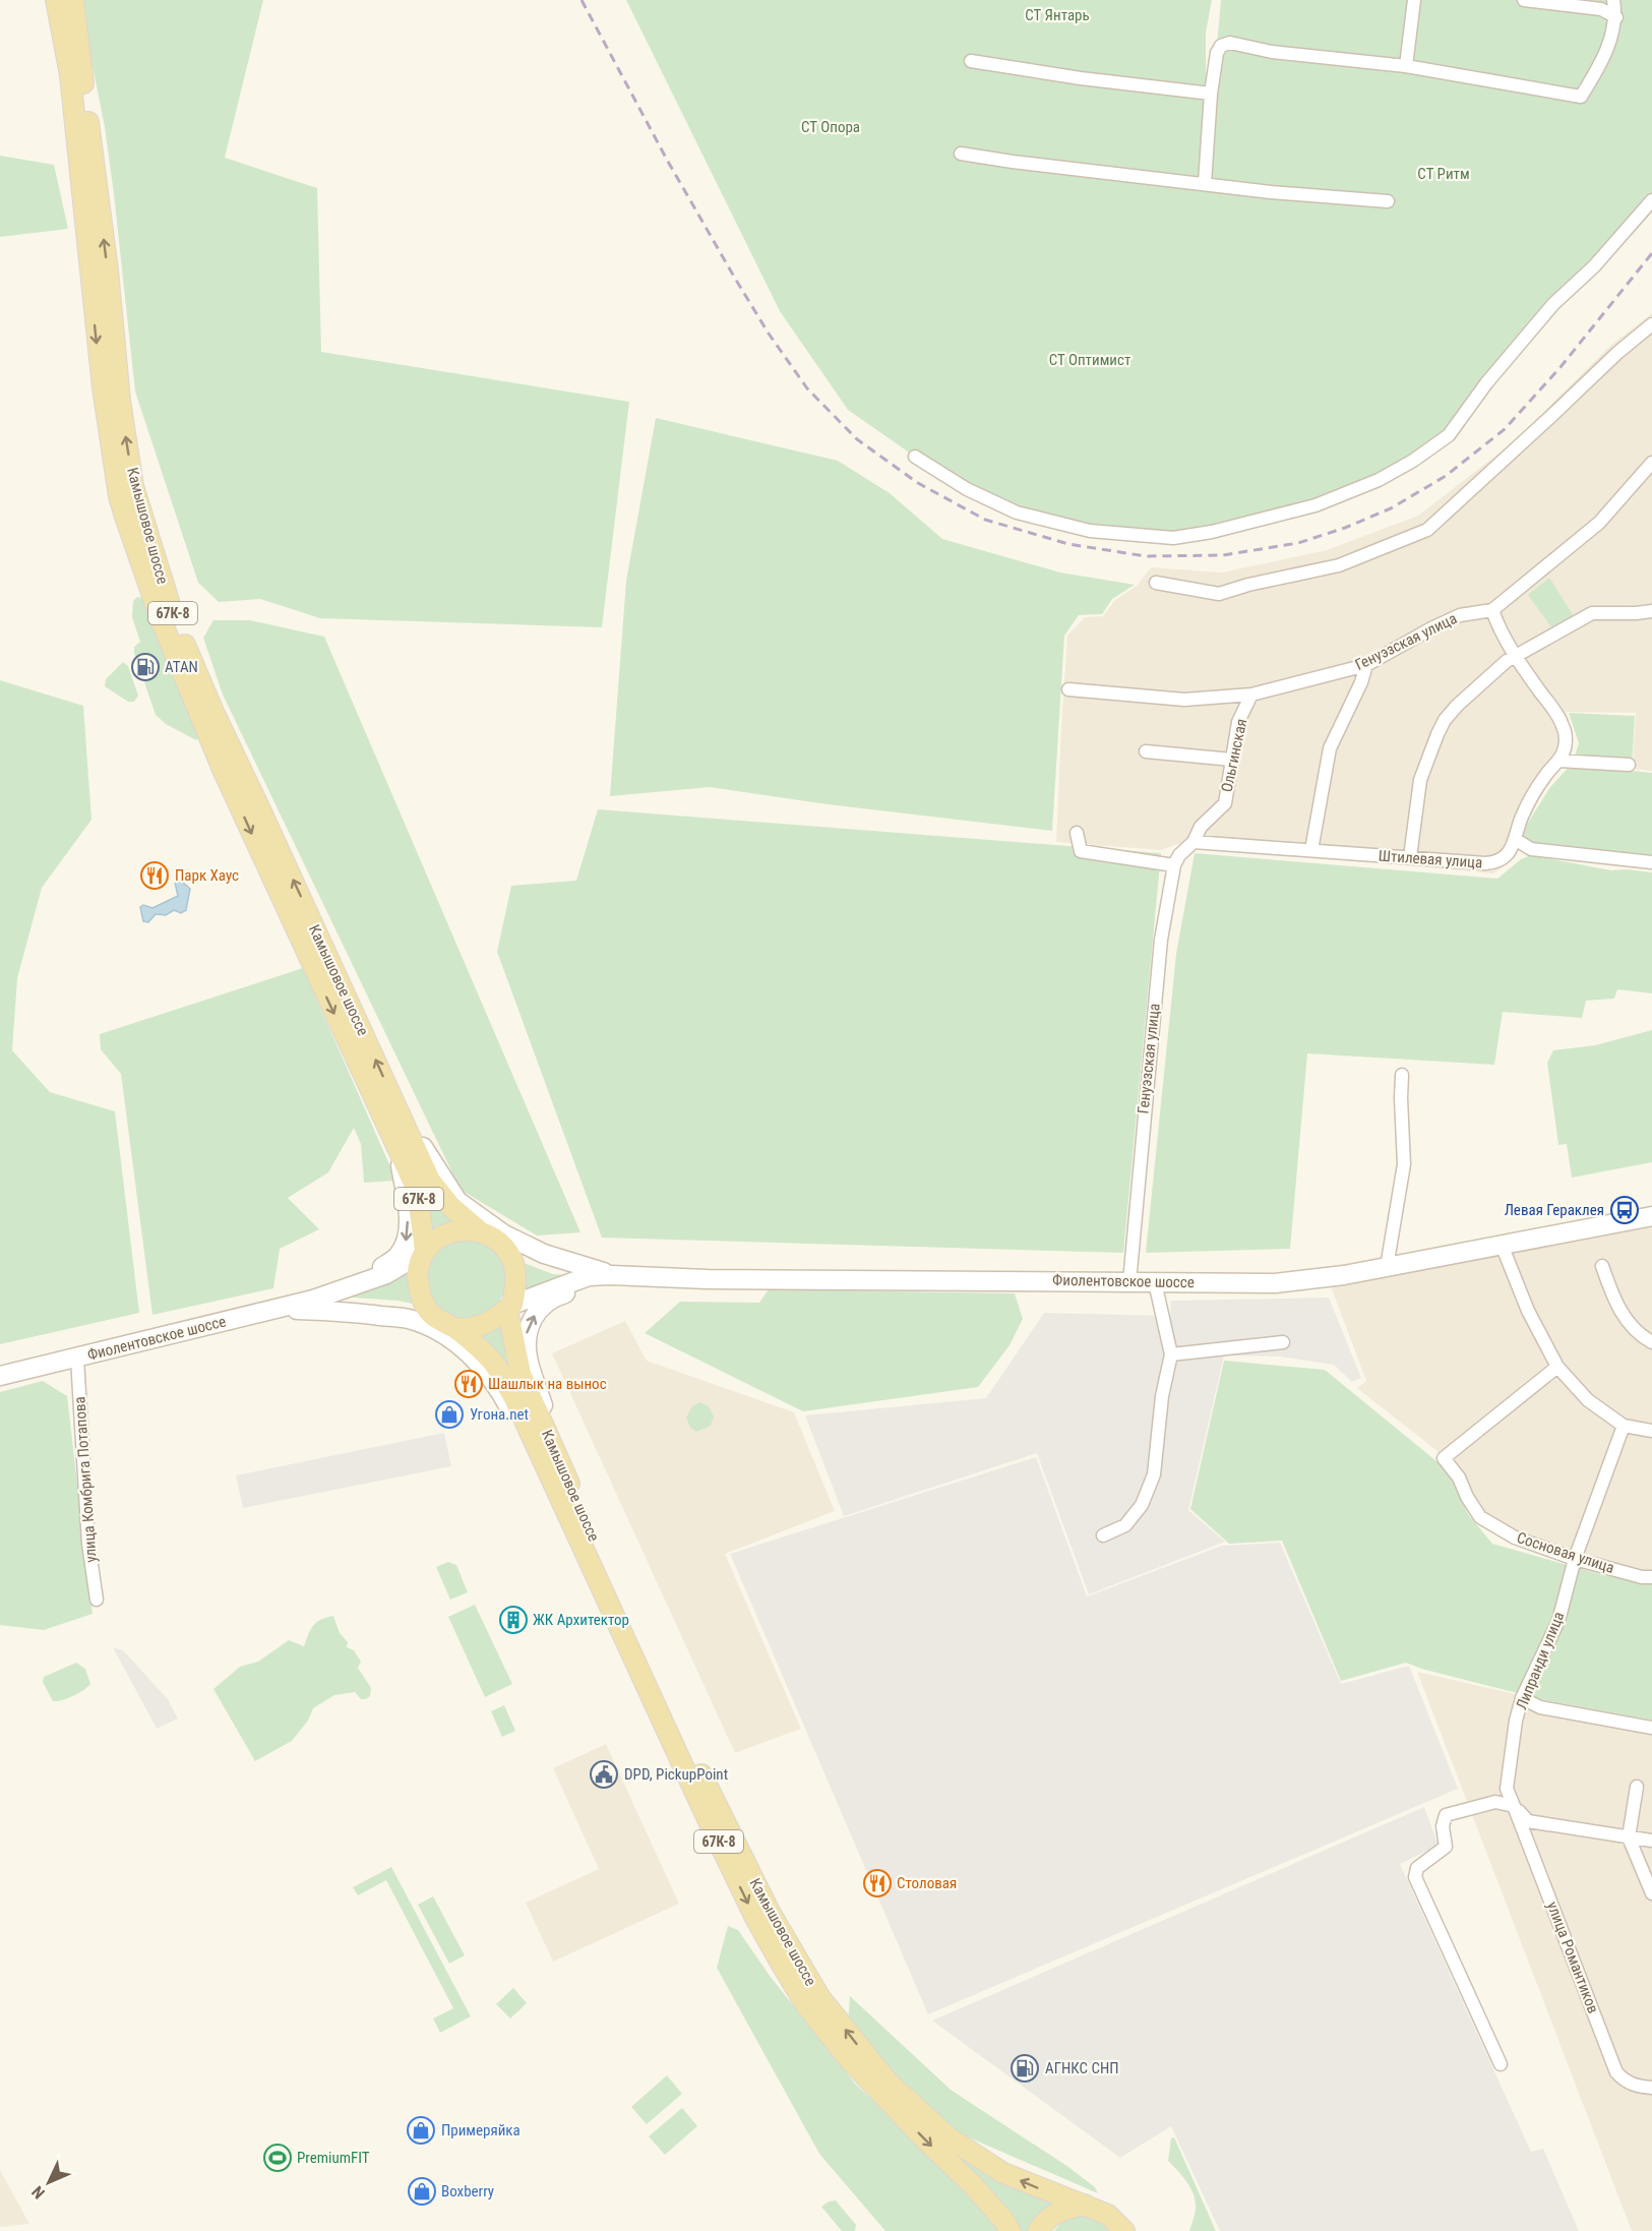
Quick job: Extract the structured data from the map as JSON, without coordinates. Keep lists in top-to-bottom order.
{
  "streets": {
    "main road": ["Камышовое шоссе", "67К-8", "Фиолентовское шоссе"],
    "street": [
      "Генуэзская улица",
      "Ольгинская",
      "Штилевая улица",
      "улица Комбрига Потапова",
      "Сосновая улица",
      "Липранди улица",
      "улица Романтиков"
    ]
  },
  "crossings": [
    ["Камышовое шоссе", "67К-8"],
    ["Камышовое шоссе", "Фиолентовское шоссе"],
    ["67К-8", "Фиолентовское шоссе"],
    ["Генуэзская улица", "Ольгинская"],
    ["Генуэзская улица", "Фиолентовское шоссе"],
    ["Ольгинская", "Штилевая улица"],
    ["Фиолентовское шоссе", "улица Комбрига Потапова"],
    ["Сосновая улица", "Липранди улица"],
    ["Липранди улица", "улица Романтиков"]
  ],
  "parks": [
    "СТ Янтарь",
    "СТ Опора",
    "СТ Ритм",
    "СТ Оптимист"
  ],
  "places": {
    "fuel station": ["ATAN", "АГНКС СНП"],
    "restaurant": ["Парк Хаус", "Шашлык на вынос", "Столовая"],
    "bus stop": ["Левая Гераклея"],
    "shop": ["Угона.net", "Примеряйка", "Boxberry"],
    "building": ["ЖК Архитектор"],
    "public building": ["DPD, PickupPoint"],
    "sports": ["PremiumFIT"]
  },
  "north": "bottom left"
}
